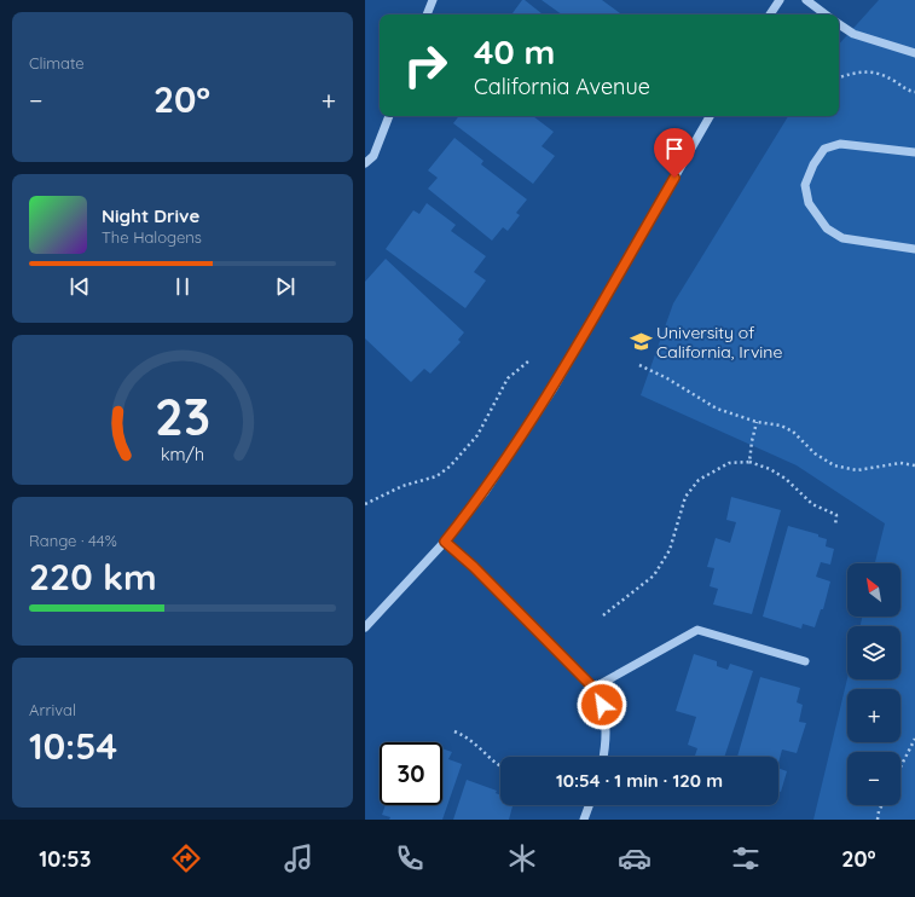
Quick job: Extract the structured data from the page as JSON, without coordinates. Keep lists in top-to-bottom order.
{
  "places": {
    "school or university": ["University of California, Irvine"]
  },
  "north": "top left",
  "page": {
    "tile": [
      "Climate",
      ["Range · 44%", "220 km"],
      ["Arrival", "10:54"]
    ],
    "turn": ["40 m", "California Avenue"],
    "heat": ["−", "20°", "+"],
    "song": ["Night Drive", "The Halogens"],
    "map_buttons": ["+", "−"],
    "limit": "30",
    "trip": "10:54 · 1 min · 120 m",
    "tabs": ["10:53", "20°"],
    "gauge": ["23", "km/h"]
  }
}
